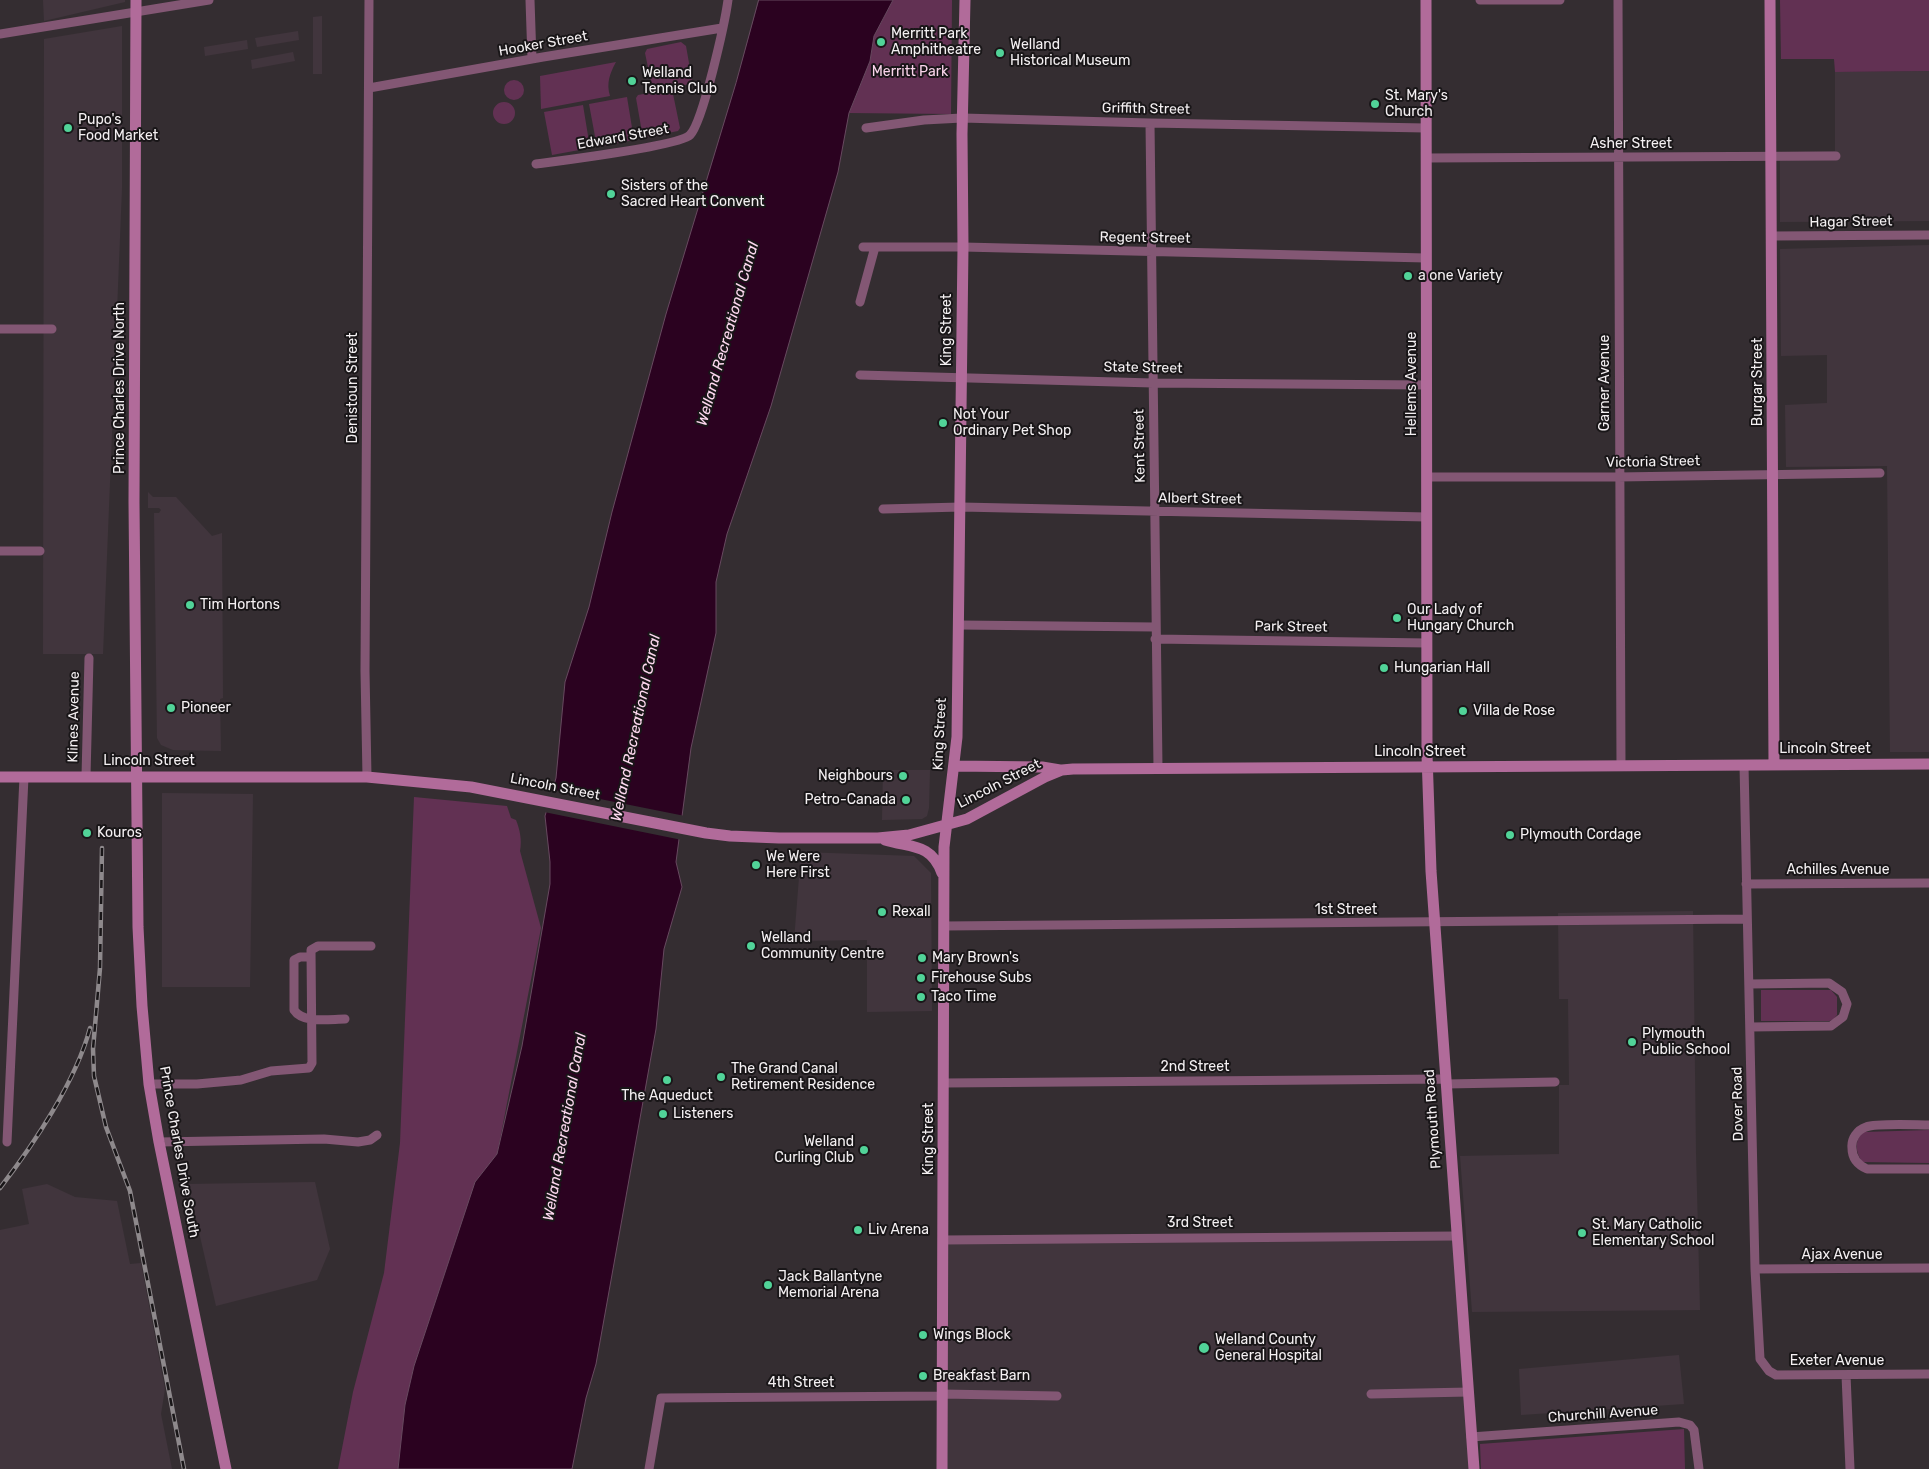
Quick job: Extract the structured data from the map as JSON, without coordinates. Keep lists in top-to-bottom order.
{
  "streets": {
    "main road": [
      "King Street",
      "Burgar Street",
      "Hellems Avenue",
      "Prince Charles Drive North",
      "Lincoln Street",
      "Plymouth Road",
      "Prince Charles Drive South"
    ],
    "street": [
      "Hooker Street",
      "Griffith Street",
      "Edward Street",
      "Asher Street",
      "Hagar Street",
      "Regent Street",
      "State Street",
      "Garner Avenue",
      "Denistoun Street",
      "Kent Street",
      "Victoria Street",
      "Albert Street",
      "Park Street",
      "Klines Avenue",
      "Achilles Avenue",
      "1st Street",
      "2nd Street",
      "Dover Road",
      "3rd Street",
      "Ajax Avenue",
      "Exeter Avenue",
      "4th Street",
      "Churchill Avenue"
    ]
  },
  "crossings": [
    ["Hooker Street", "Edward Street"],
    ["Hooker Street", "Denistoun Street"],
    ["Griffith Street", "King Street"],
    ["Griffith Street", "Hellems Avenue"],
    ["Griffith Street", "Kent Street"],
    ["Asher Street", "Burgar Street"],
    ["Asher Street", "Garner Avenue"],
    ["Asher Street", "Hellems Avenue"],
    ["Hagar Street", "Burgar Street"],
    ["Regent Street", "King Street"],
    ["Regent Street", "Hellems Avenue"],
    ["Regent Street", "Kent Street"],
    ["King Street", "State Street"],
    ["King Street", "Albert Street"],
    ["King Street", "Lincoln Street"],
    ["King Street", "1st Street"],
    ["King Street", "2nd Street"],
    ["King Street", "3rd Street"],
    ["King Street", "4th Street"],
    ["State Street", "Hellems Avenue"],
    ["State Street", "Kent Street"],
    ["Burgar Street", "Victoria Street"],
    ["Burgar Street", "Lincoln Street"],
    ["Garner Avenue", "Victoria Street"],
    ["Garner Avenue", "Lincoln Street"],
    ["Hellems Avenue", "Victoria Street"],
    ["Hellems Avenue", "Albert Street"],
    ["Hellems Avenue", "Park Street"],
    ["Hellems Avenue", "Lincoln Street"],
    ["Hellems Avenue", "Plymouth Road"],
    ["Prince Charles Drive North", "Lincoln Street"],
    ["Prince Charles Drive North", "Prince Charles Drive South"],
    ["Denistoun Street", "Lincoln Street"],
    ["Kent Street", "Albert Street"],
    ["Kent Street", "Park Street"],
    ["Kent Street", "Lincoln Street"],
    ["Klines Avenue", "Lincoln Street"],
    ["Lincoln Street", "Dover Road"],
    ["Lincoln Street", "Plymouth Road"],
    ["Lincoln Street", "Prince Charles Drive South"],
    ["Achilles Avenue", "Dover Road"],
    ["1st Street", "Dover Road"],
    ["1st Street", "Plymouth Road"],
    ["2nd Street", "Plymouth Road"],
    ["Dover Road", "Ajax Avenue"],
    ["Dover Road", "Exeter Avenue"],
    ["Plymouth Road", "3rd Street"],
    ["Plymouth Road", "Churchill Avenue"]
  ],
  "water": ["Welland Recreational Canal"],
  "parks": ["Merritt Park"],
  "places": [
    "Merritt Park Amphitheatre",
    "Welland Historical Museum",
    "Welland Tennis Club",
    "St. Mary's Church",
    "Pupo's Food Market",
    "Sisters of the Sacred Heart Convent",
    "a one Variety",
    "Not Your Ordinary Pet Shop",
    "Tim Hortons",
    "Our Lady of Hungary Church",
    "Hungarian Hall",
    "Pioneer",
    "Villa de Rose",
    "Neighbours",
    "Petro-Canada",
    "Kouros",
    "Plymouth Cordage",
    "We Were Here First",
    "Rexall",
    "Welland Community Centre",
    "Mary Brown's",
    "Firehouse Subs",
    "Taco Time",
    "Plymouth Public School",
    "The Grand Canal Retirement Residence",
    "The Aqueduct",
    "Listeners",
    "Welland Curling Club",
    "Liv Arena",
    "St. Mary Catholic Elementary School",
    "Jack Ballantyne Memorial Arena",
    "Wings Block",
    "Welland County General Hospital",
    "Breakfast Barn"
  ]
}
